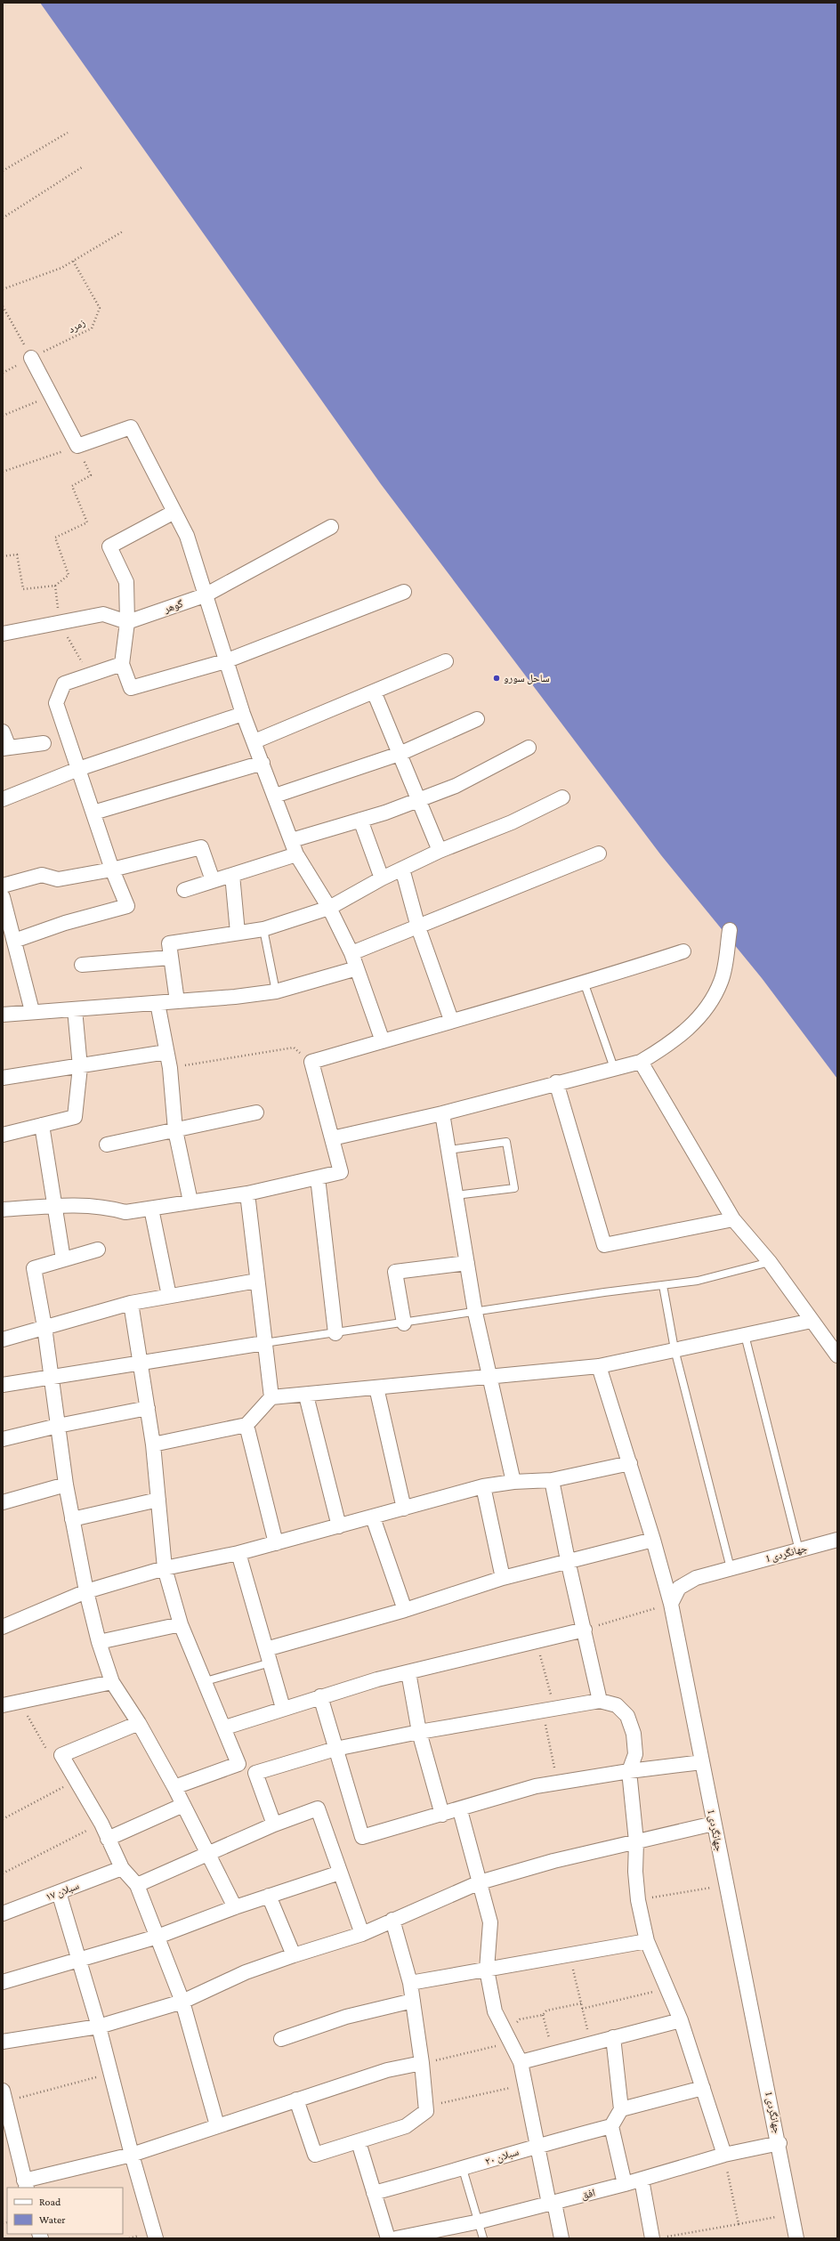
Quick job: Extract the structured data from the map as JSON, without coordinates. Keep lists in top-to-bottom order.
{
  "streets": {
    "street": [
      "گوهر",
      "جهانگردی 1",
      "سبلان ۱۷",
      "سبلان ۲۰",
      "افق"
    ],
    "path": ["زمرد"]
  },
  "crossings": [
    ["جهانگردی 1", "افق"]
  ],
  "places": ["ساحل سورو"],
  "legend": ["Road", "Water"]
}
